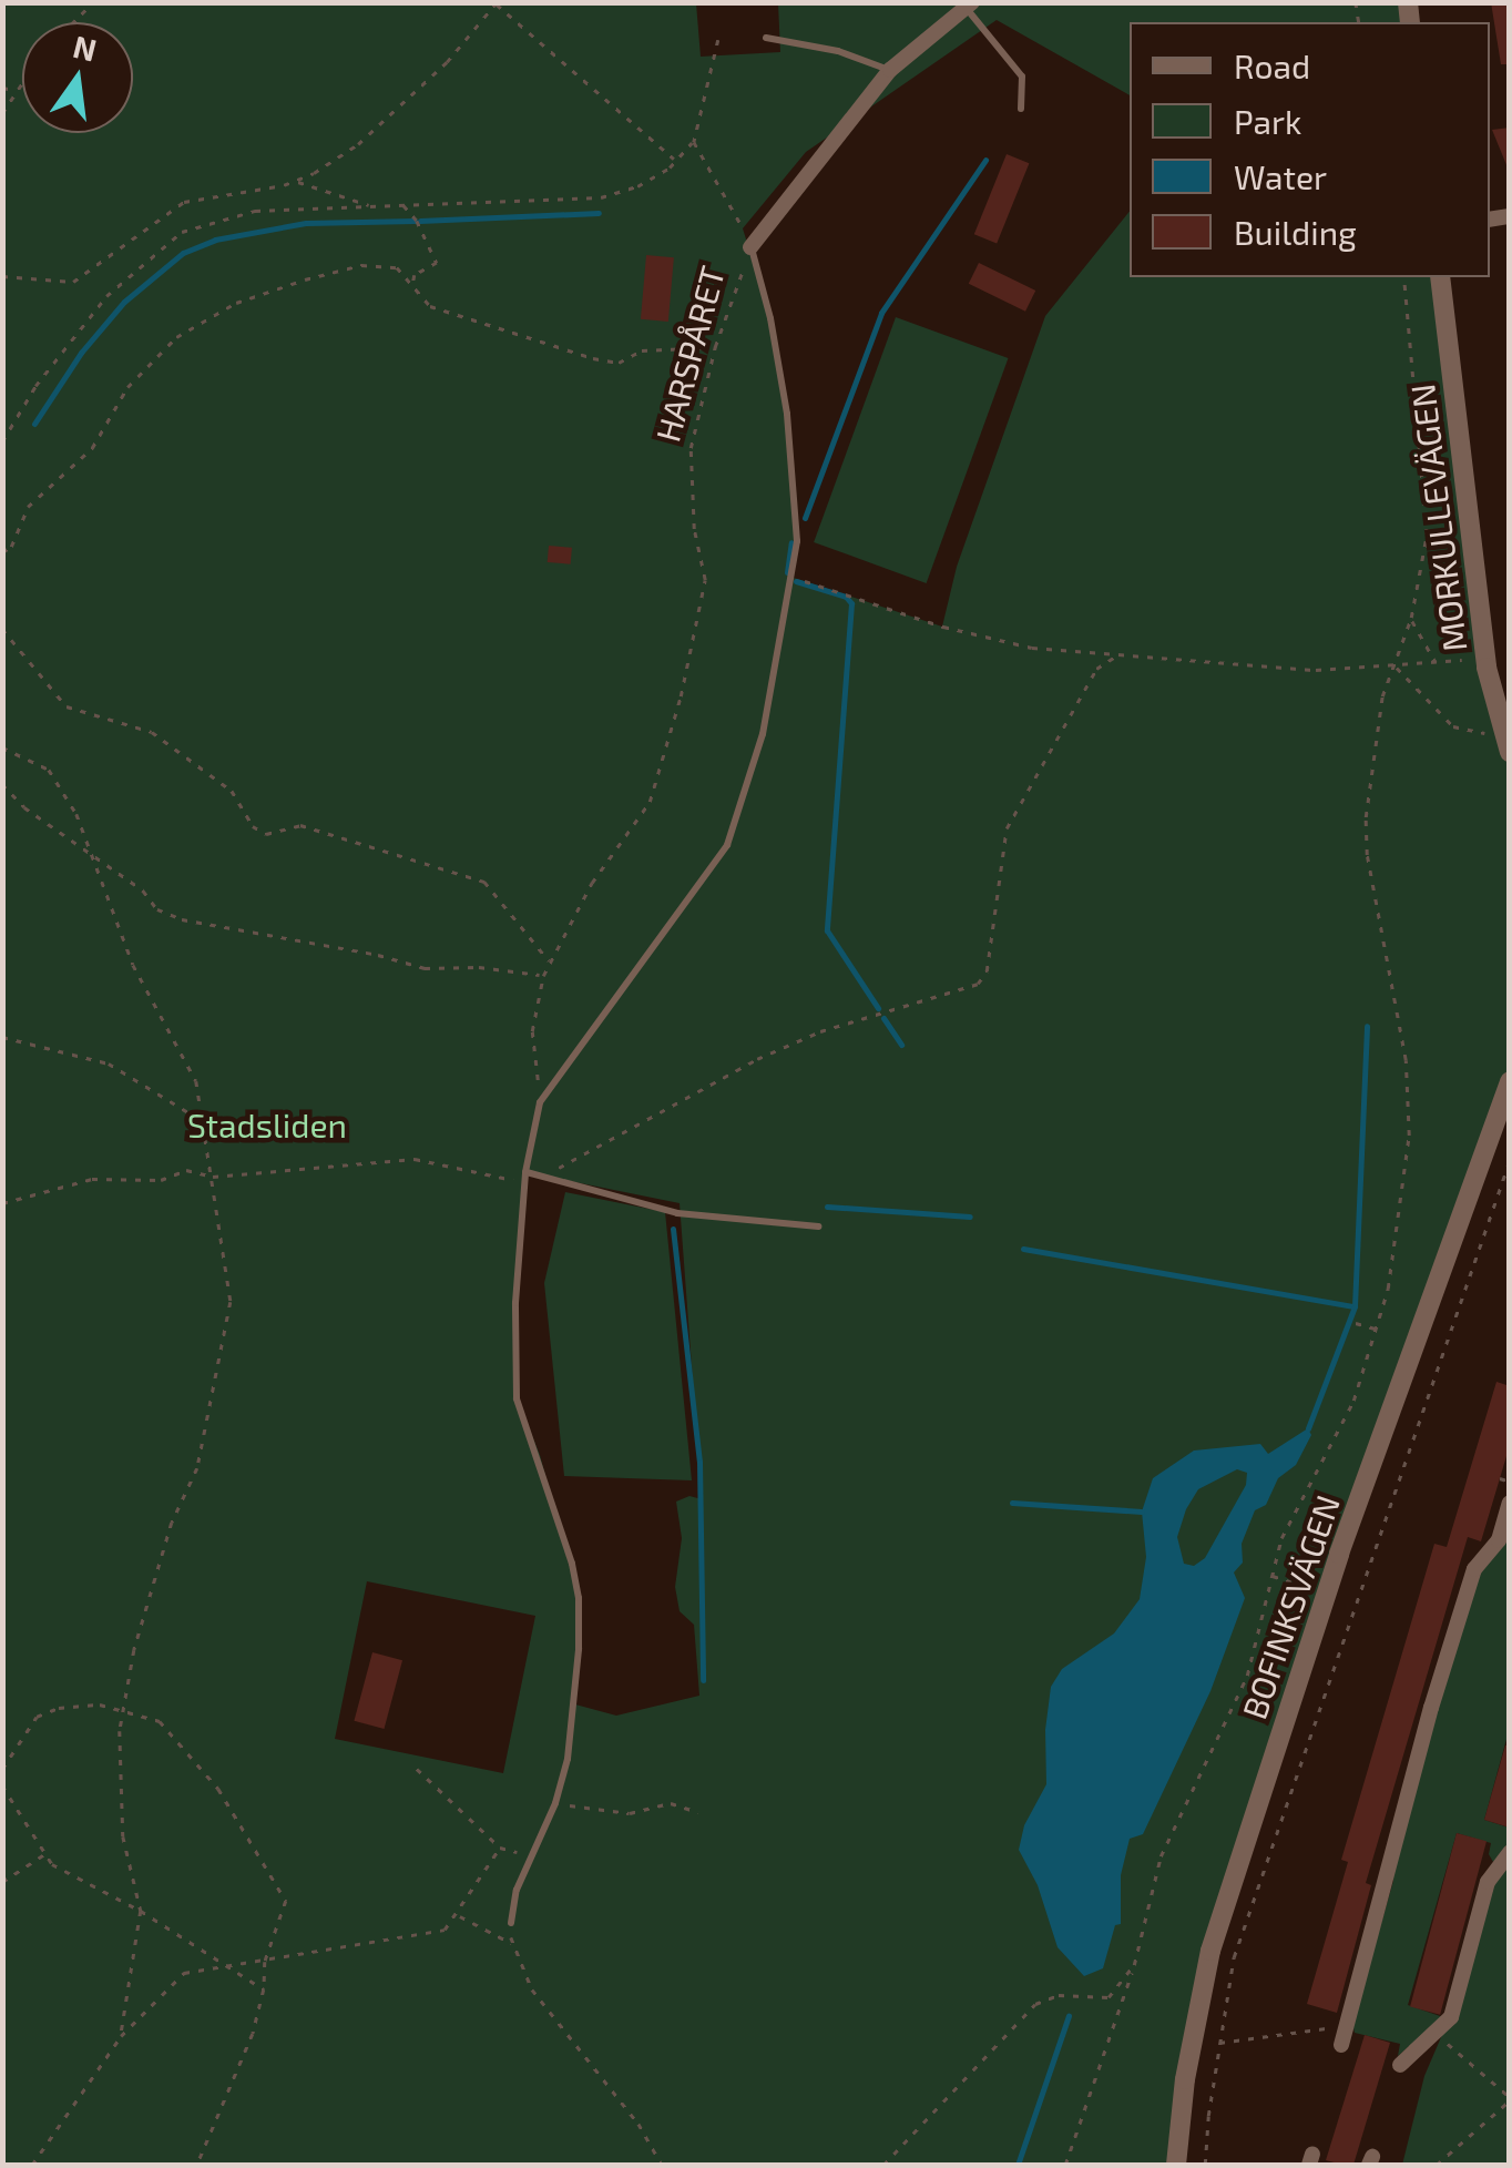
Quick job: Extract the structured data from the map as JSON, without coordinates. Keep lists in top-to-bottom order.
{
  "streets": {
    "street": ["HARSPÅRET", "MORKULLEVÄGEN", "BOFINKSVÄGEN"]
  },
  "parks": ["Stadsliden"],
  "legend": [
    "Road",
    "Park",
    "Water",
    "Building"
  ],
  "north": "top"
}
